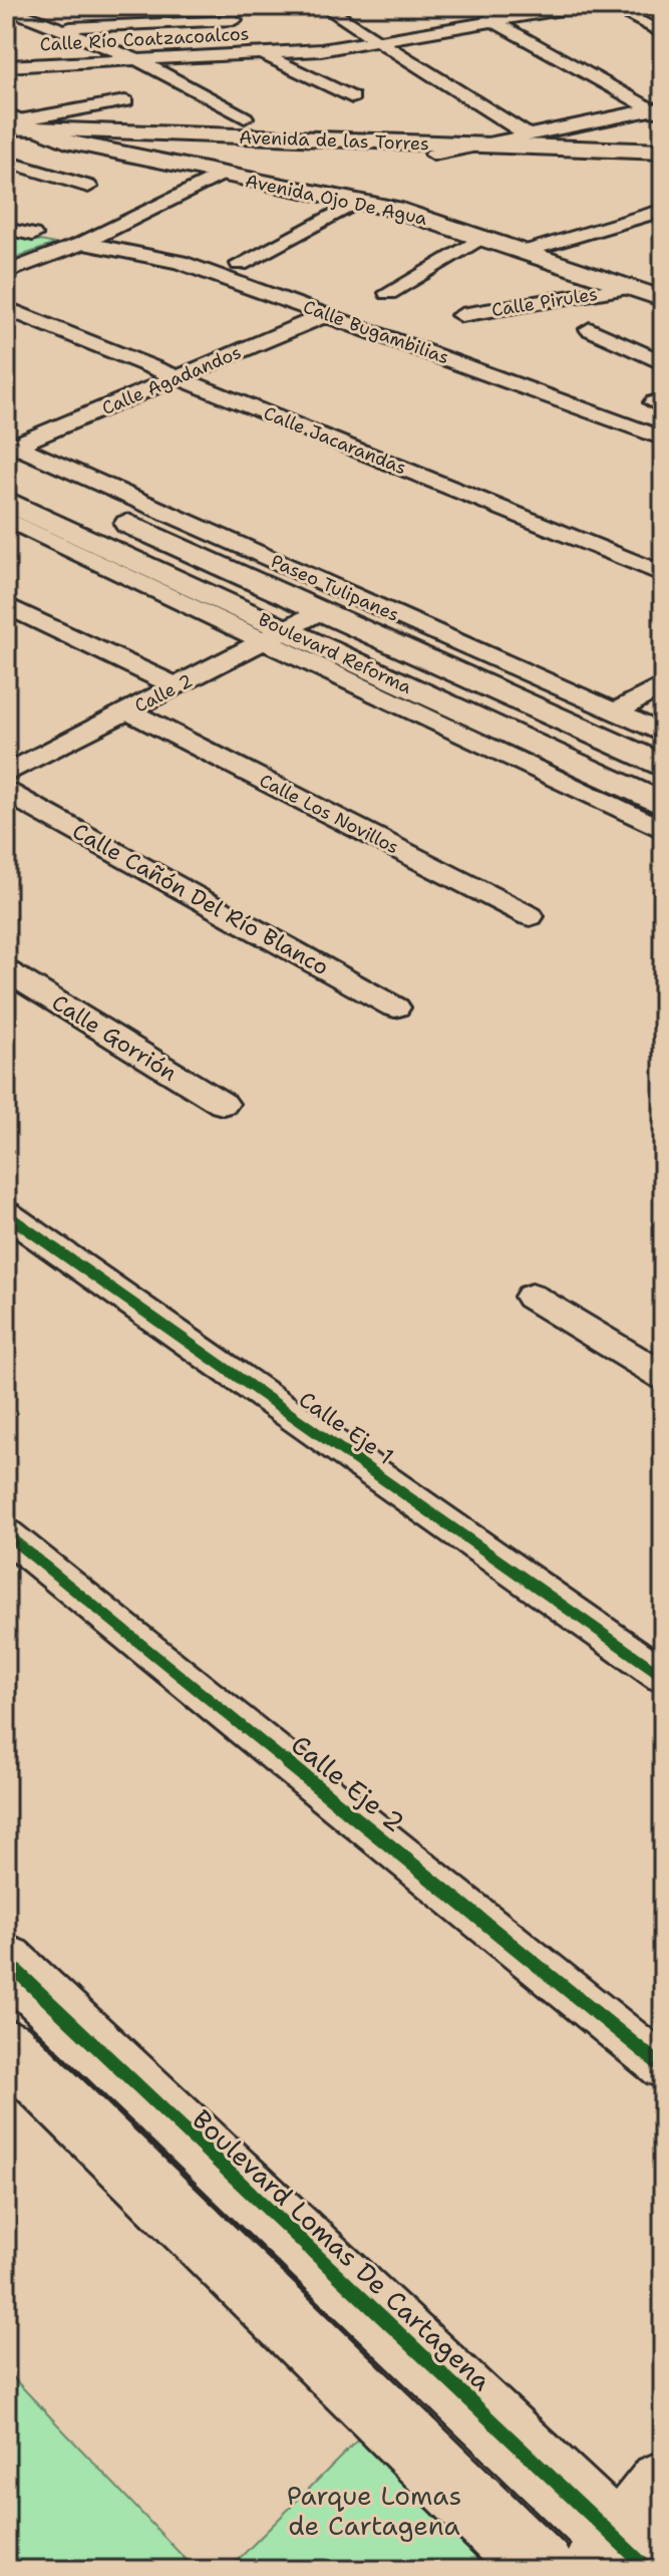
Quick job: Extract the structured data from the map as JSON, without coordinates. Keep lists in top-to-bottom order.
{
  "streets": {
    "main road": [
      "Avenida de las Torres",
      "Avenida Ojo De Agua",
      "Boulevard Reforma",
      "Boulevard Lomas De Cartagena"
    ],
    "street": [
      "Calle Río Coatzacoalcos",
      "Calle Pirules",
      "Calle Bugambilias",
      "Calle Agadandos",
      "Calle Jacarandas",
      "Paseo Tulipanes",
      "Calle 2",
      "Calle Los Novillos",
      "Calle Cañón Del Río Blanco",
      "Calle Gorrión",
      "Calle Eje 1",
      "Calle Eje 2"
    ]
  },
  "crossings": [
    ["Avenida de las Torres", "Avenida Ojo De Agua"],
    ["Avenida Ojo De Agua", "Calle Pirules"],
    ["Calle Bugambilias", "Calle Agadandos"],
    ["Calle Agadandos", "Calle Jacarandas"],
    ["Calle Agadandos", "Paseo Tulipanes"],
    ["Calle Agadandos", "Boulevard Reforma"],
    ["Paseo Tulipanes", "Boulevard Reforma"],
    ["Boulevard Reforma", "Calle 2"],
    ["Calle 2", "Calle Los Novillos"]
  ],
  "parks": ["Parque Lomas de Cartagena"]
}
